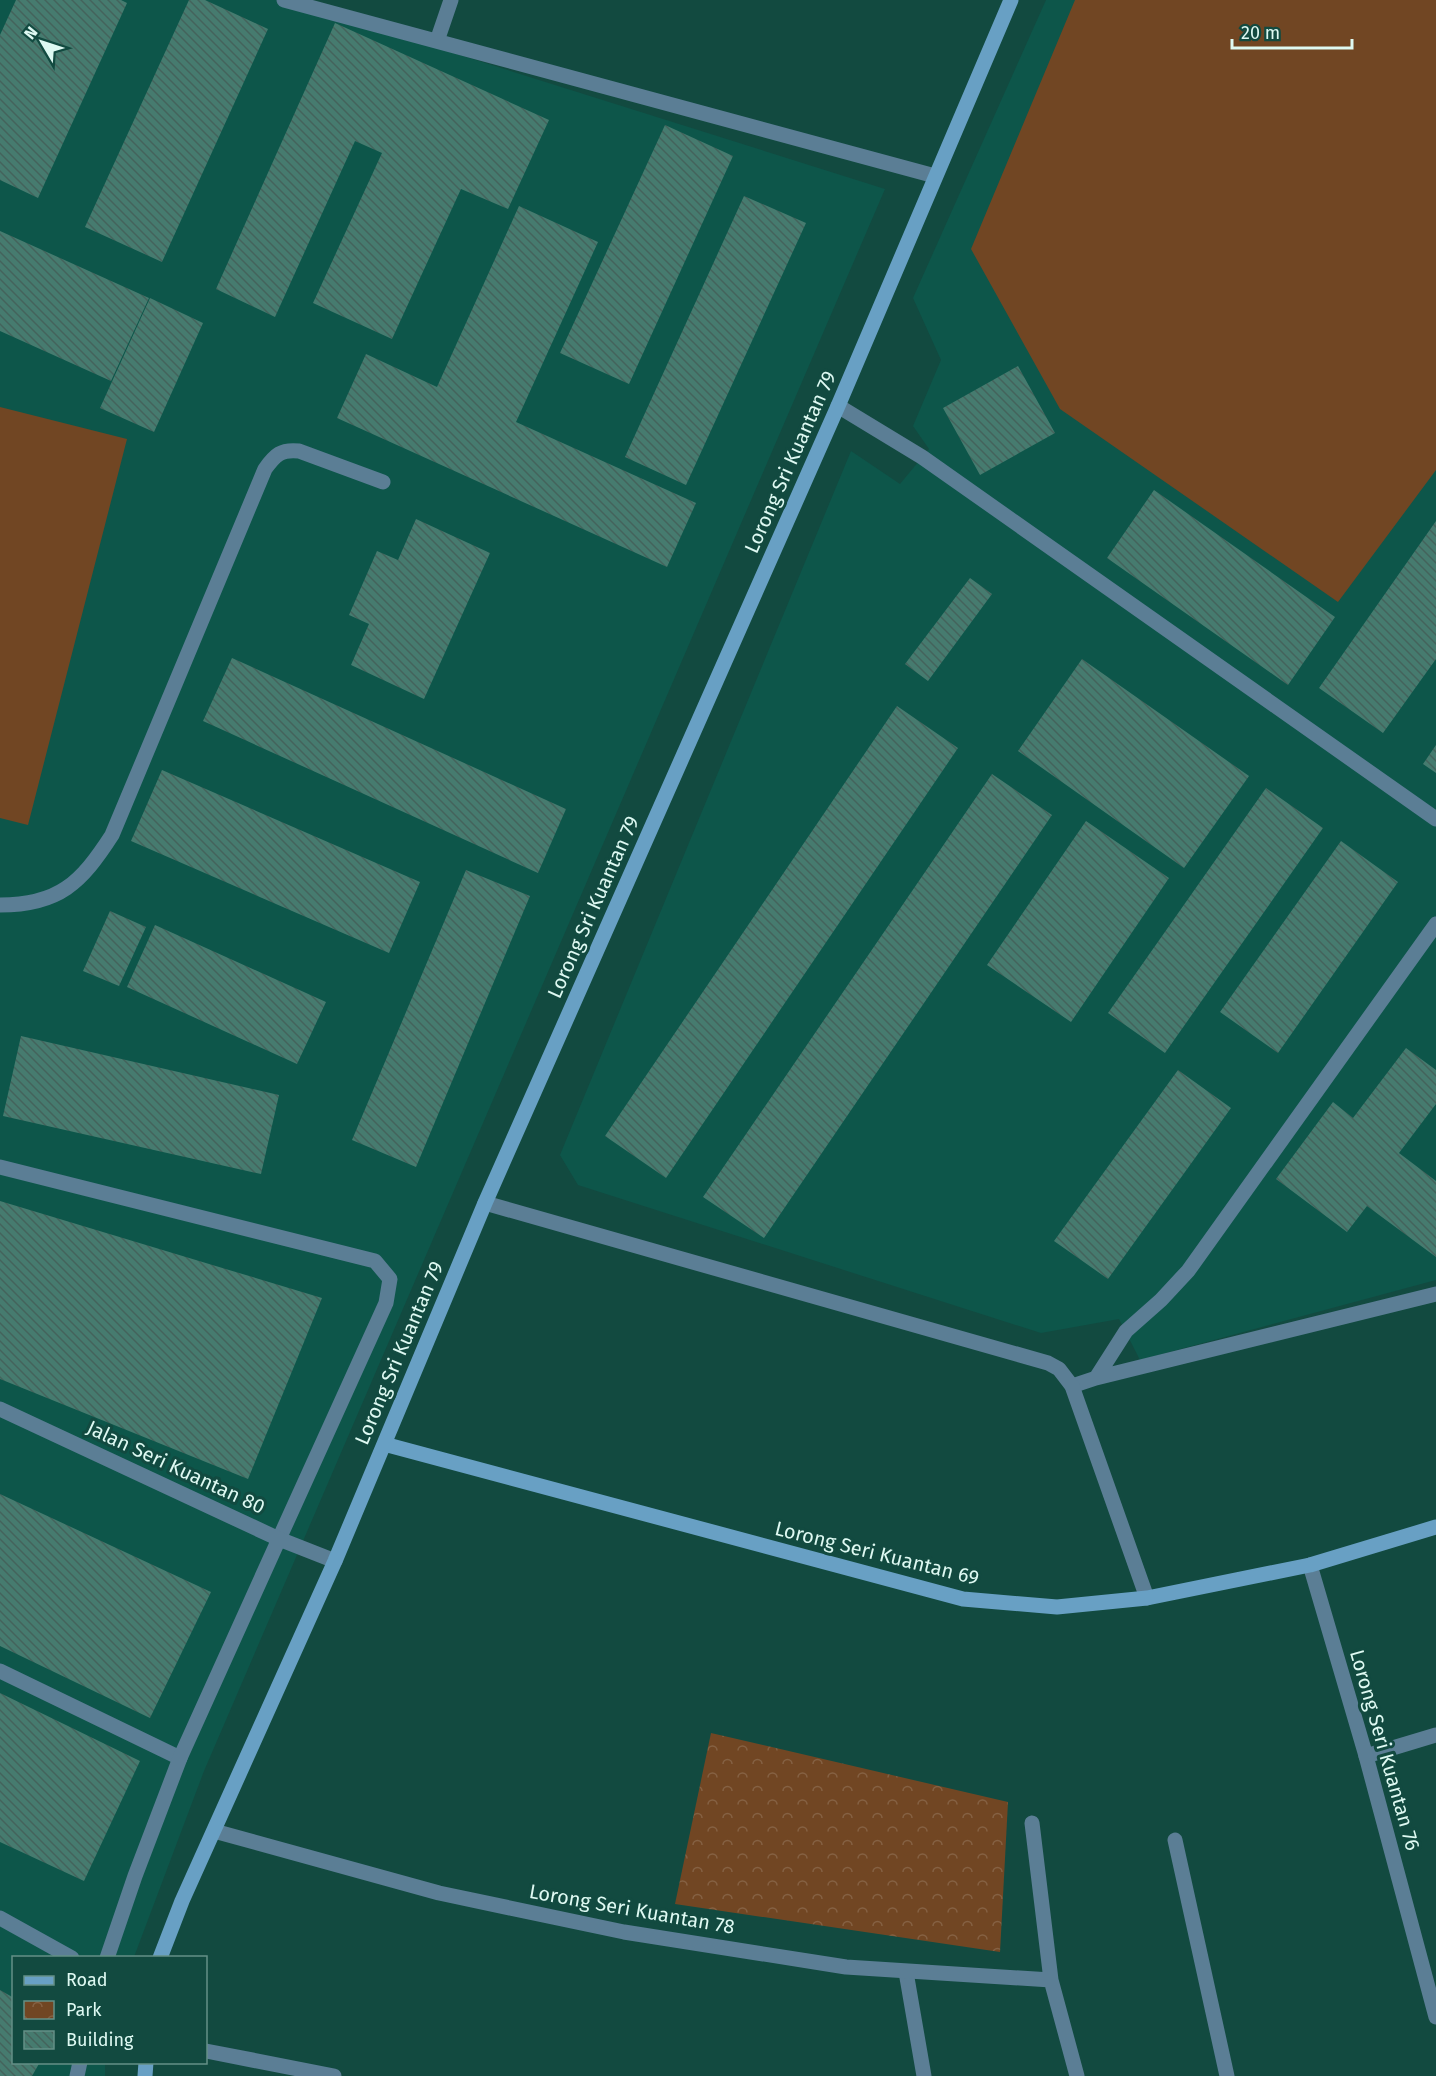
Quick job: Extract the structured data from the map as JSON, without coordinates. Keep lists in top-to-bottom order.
{
  "streets": {
    "street": [
      "Lorong Sri Kuantan 79",
      "Jalan Seri Kuantan 80",
      "Lorong Seri Kuantan 69",
      "Lorong Seri Kuantan 76",
      "Lorong Seri Kuantan 78"
    ]
  },
  "crossings": [
    ["Lorong Sri Kuantan 79", "Jalan Seri Kuantan 80"],
    ["Lorong Sri Kuantan 79", "Lorong Seri Kuantan 69"],
    ["Lorong Sri Kuantan 79", "Lorong Seri Kuantan 78"],
    ["Lorong Seri Kuantan 69", "Lorong Seri Kuantan 76"]
  ],
  "legend": ["Road", "Park", "Building"],
  "scale_bar": "20 m",
  "north": "top left"
}
